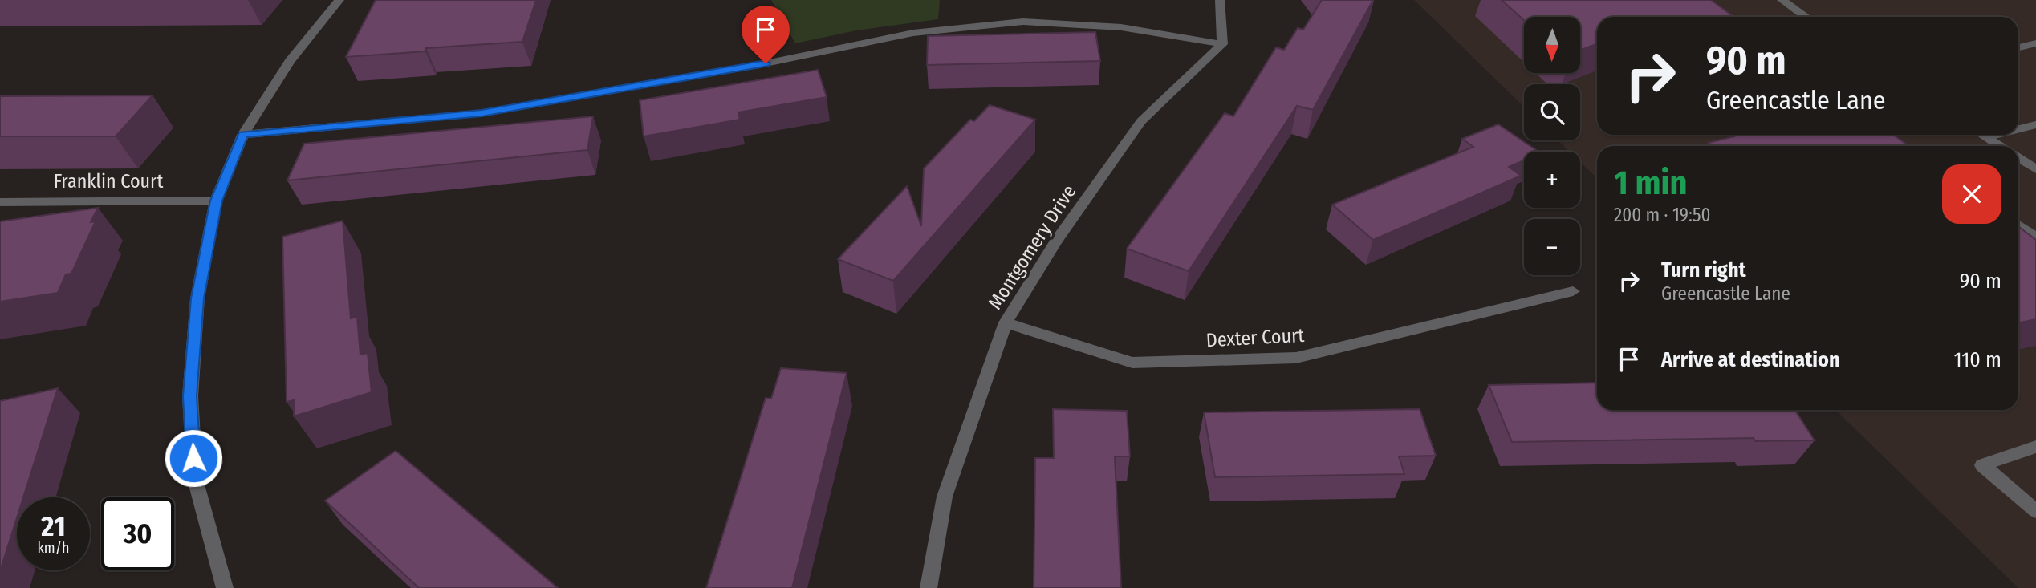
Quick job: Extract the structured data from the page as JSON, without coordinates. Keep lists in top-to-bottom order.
{
  "streets": {
    "street": ["Franklin Court", "Montgomery Drive", "Dexter Court"]
  },
  "crossings": [
    ["Montgomery Drive", "Dexter Court"]
  ],
  "north": "bottom",
  "page": {
    "map_buttons": ["+", "−"],
    "turn": ["90 m", "Greencastle Lane"],
    "heading": ["1 min", "200 m · 19:50"],
    "list": [
      {
        "name": "Turn right",
        "note": "Greencastle Lane",
        "value": "90 m"
      },
      {
        "name": "Arrive at destination",
        "value": "110 m"
      }
    ],
    "speed": "21 km/h",
    "limit": "30"
  }
}
